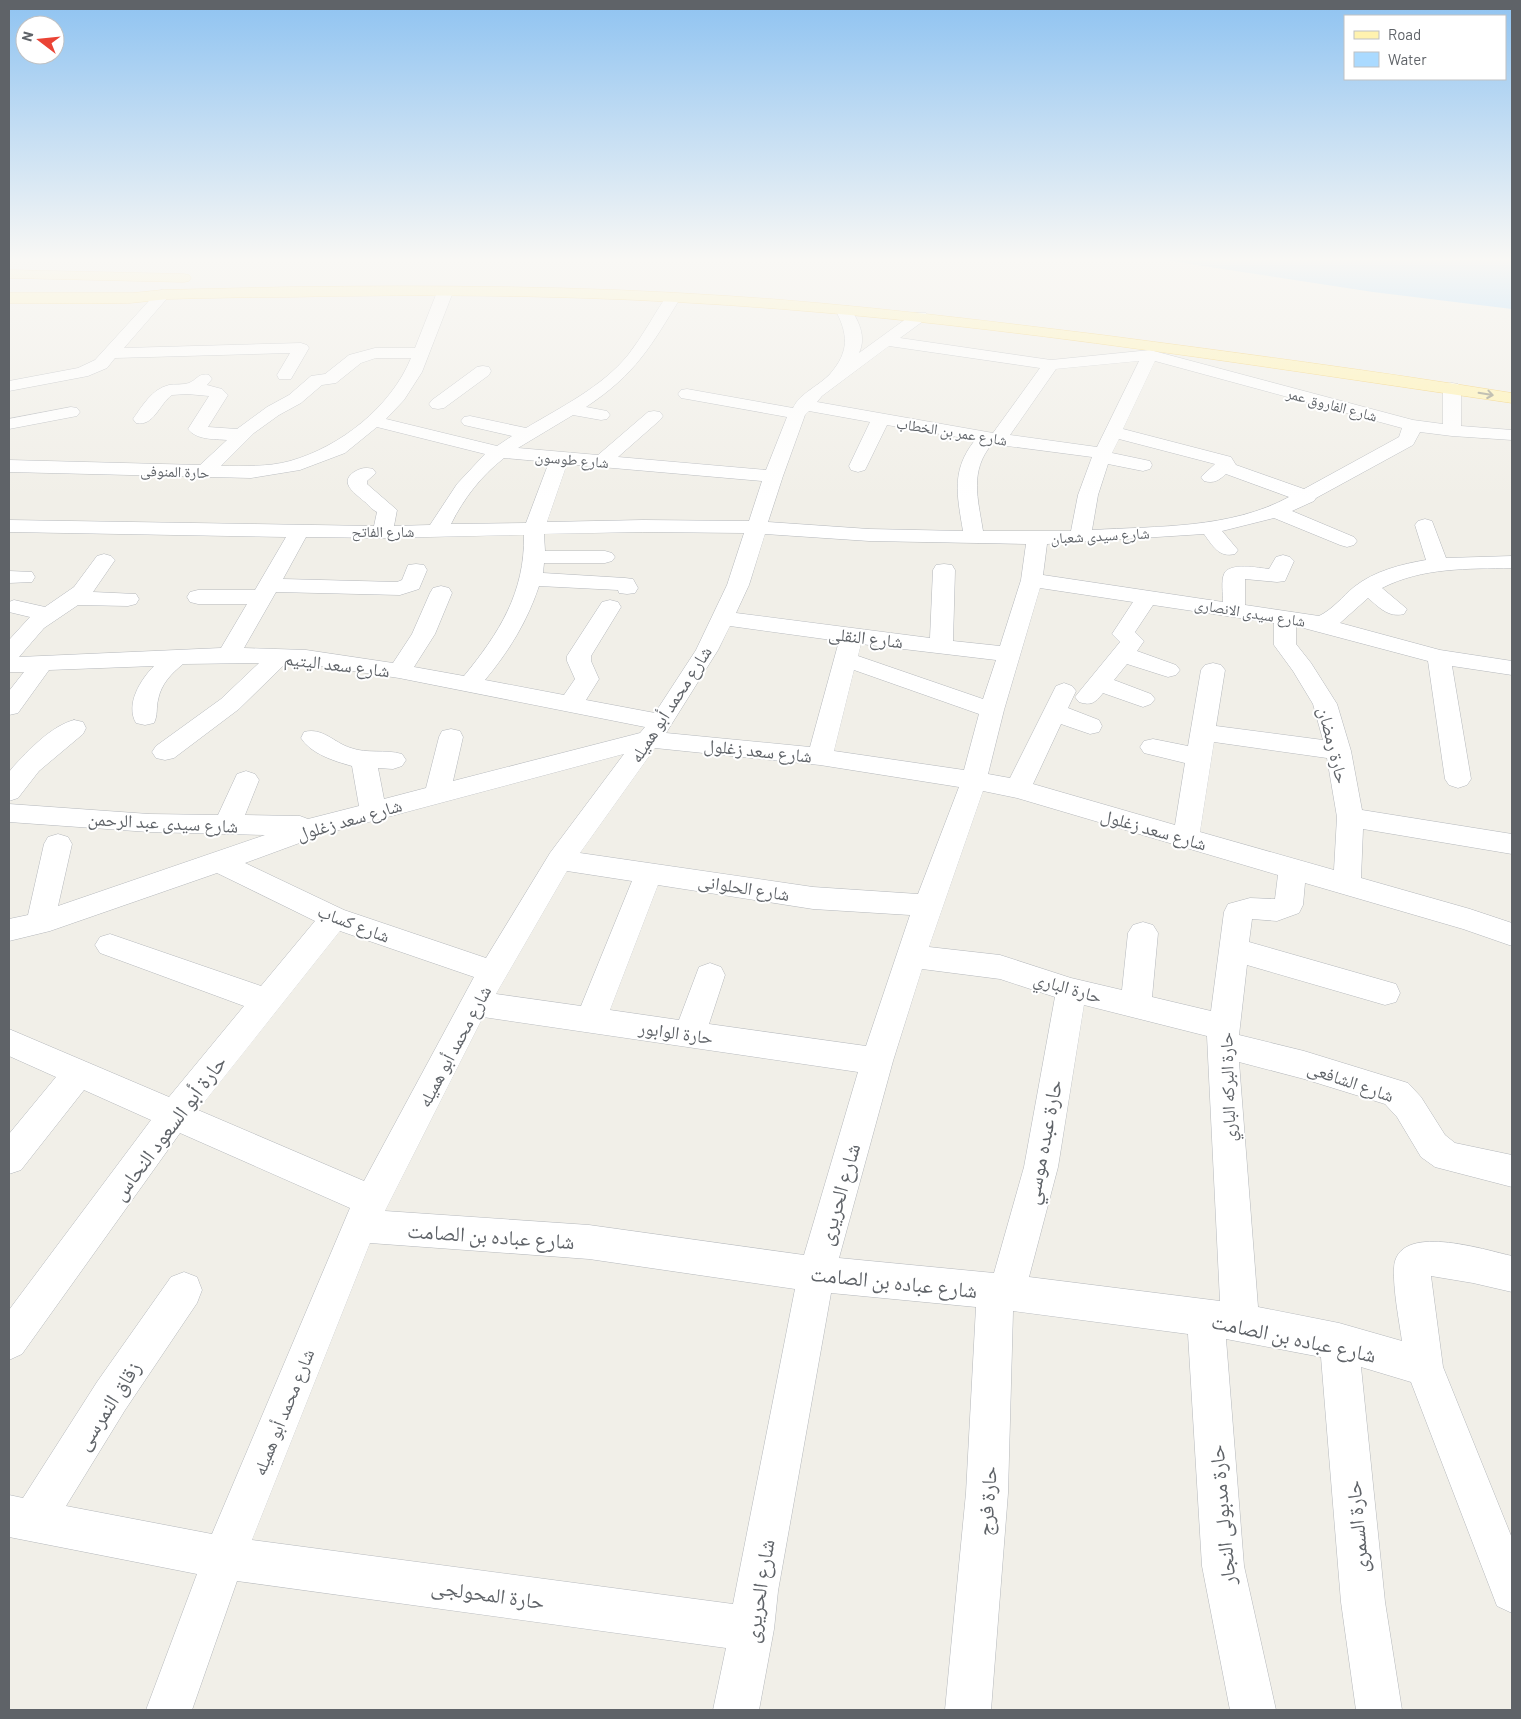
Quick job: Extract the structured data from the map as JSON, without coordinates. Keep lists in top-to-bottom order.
{
  "streets": {
    "street": [
      "شارع الفاروق عمر",
      "شارع عمر بن الخطاب",
      "شارع طوسون",
      "حارة المنوفى",
      "شارع الفاتح",
      "شارع سيدى شعبان",
      "شارع سيدى الانصارى",
      "شارع النقلى",
      "شارع سعد اليتيم",
      "شارع محمد أبو هميله",
      "حارة رمضان",
      "شارع سعد زغلول",
      "شارع سيدى عبد الرحمن",
      "شارع الحلوانى",
      "شارع كساب",
      "حارة الباري",
      "حارة الوابور",
      "شارع الشافعى",
      "حارة البركه الباري",
      "حارة أبو السعود النحاس",
      "حارة عبده موسي",
      "شارع الحريرى",
      "شارع عباده بن الصامت",
      "زقاق النمرسى",
      "حارة فرج",
      "حارة مدبولى النجار",
      "حارة السمرى",
      "حارة المحولجى"
    ]
  },
  "crossings": [
    ["شارع الفاروق عمر", "شارع سيدى شعبان"],
    ["شارع الفاروق عمر", "شارع محمد أبو هميله"],
    ["شارع عمر بن الخطاب", "شارع محمد أبو هميله"],
    ["شارع طوسون", "حارة المنوفى"],
    ["شارع طوسون", "شارع محمد أبو هميله"],
    ["شارع الفاتح", "شارع سيدى شعبان"],
    ["شارع الفاتح", "شارع محمد أبو هميله"],
    ["شارع سيدى شعبان", "شارع محمد أبو هميله"],
    ["شارع سيدى شعبان", "شارع الحريرى"],
    ["شارع سيدى الانصارى", "حارة رمضان"],
    ["شارع سيدى الانصارى", "شارع الحريرى"],
    ["شارع النقلى", "شارع محمد أبو هميله"],
    ["شارع النقلى", "شارع الحريرى"],
    ["شارع سعد اليتيم", "شارع محمد أبو هميله"],
    ["شارع سعد اليتيم", "شارع سعد زغلول"],
    ["شارع محمد أبو هميله", "شارع سعد زغلول"],
    ["شارع محمد أبو هميله", "شارع الحلوانى"],
    ["شارع محمد أبو هميله", "شارع كساب"],
    ["شارع محمد أبو هميله", "حارة الوابور"],
    ["شارع محمد أبو هميله", "شارع عباده بن الصامت"],
    ["شارع محمد أبو هميله", "حارة المحولجى"],
    ["حارة رمضان", "شارع سعد زغلول"],
    ["شارع سعد زغلول", "شارع سيدى عبد الرحمن"],
    ["شارع سعد زغلول", "شارع كساب"],
    ["شارع سعد زغلول", "حارة البركه الباري"],
    ["شارع سعد زغلول", "شارع الحريرى"],
    ["شارع الحلوانى", "شارع الحريرى"],
    ["شارع كساب", "حارة أبو السعود النحاس"],
    ["حارة الباري", "شارع الشافعى"],
    ["حارة الباري", "حارة البركه الباري"],
    ["حارة الباري", "حارة عبده موسي"],
    ["حارة الباري", "شارع الحريرى"],
    ["حارة الوابور", "شارع الحريرى"],
    ["شارع الشافعى", "حارة البركه الباري"],
    ["حارة البركه الباري", "شارع عباده بن الصامت"],
    ["حارة البركه الباري", "حارة مدبولى النجار"],
    ["حارة أبو السعود النحاس", "شارع عباده بن الصامت"],
    ["حارة عبده موسي", "شارع عباده بن الصامت"],
    ["حارة عبده موسي", "حارة فرج"],
    ["شارع الحريرى", "شارع عباده بن الصامت"],
    ["شارع الحريرى", "حارة المحولجى"],
    ["شارع عباده بن الصامت", "حارة فرج"],
    ["شارع عباده بن الصامت", "حارة مدبولى النجار"],
    ["شارع عباده بن الصامت", "حارة السمرى"],
    ["زقاق النمرسى", "حارة المحولجى"]
  ],
  "legend": ["Road", "Water"],
  "north": "left"
}
